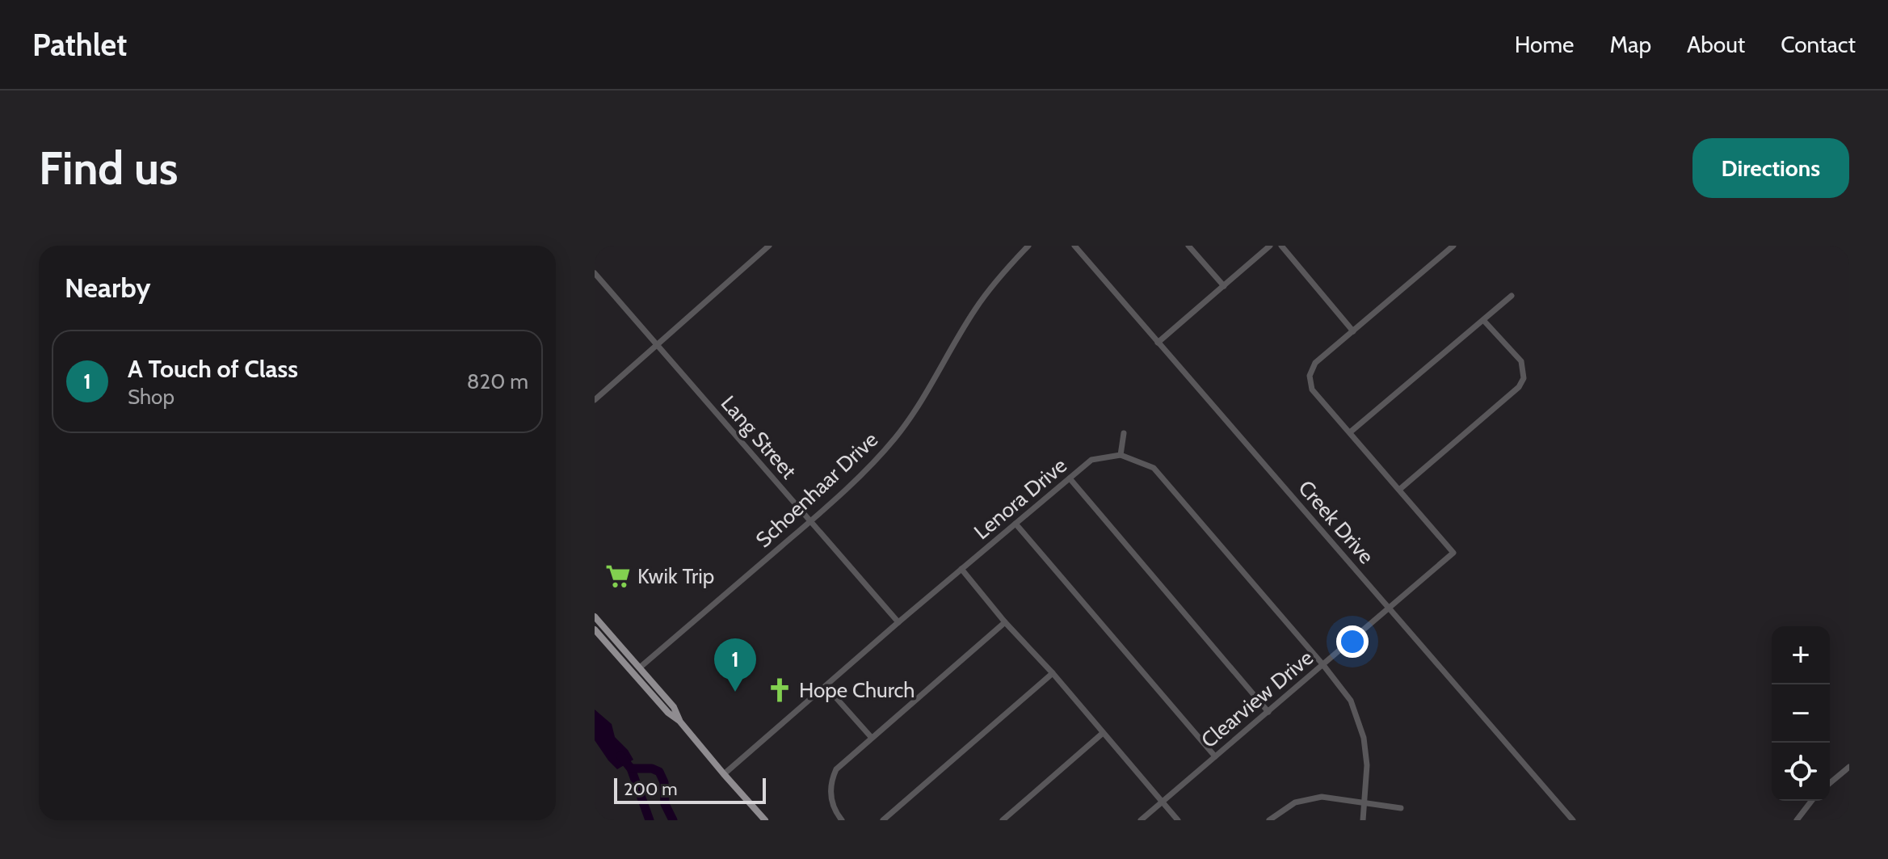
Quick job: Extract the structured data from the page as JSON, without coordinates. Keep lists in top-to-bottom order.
{
  "streets": {
    "street": [
      "Lang Street",
      "Schoenhaar Drive",
      "Lenora Drive",
      "Creek Drive",
      "Clearview Drive"
    ]
  },
  "crossings": [
    ["Lang Street", "Schoenhaar Drive"],
    ["Lang Street", "Lenora Drive"],
    ["Creek Drive", "Clearview Drive"]
  ],
  "places": {
    "supermarket": ["Kwik Trip"],
    "church": ["Hope Church"]
  },
  "scale_bar": "200 m",
  "page": {
    "header": "Pathlet",
    "nav": [
      "Home",
      "Map",
      "About",
      "Contact"
    ],
    "buttons": "Directions",
    "title": "Find us",
    "heading": "Nearby",
    "list": [
      {
        "mark": "1",
        "name": "A Touch of Class",
        "note": "Shop",
        "value": "820 m"
      }
    ],
    "map_buttons": ["+", "−"],
    "pins": "1",
    "scale": "200 m"
  }
}
